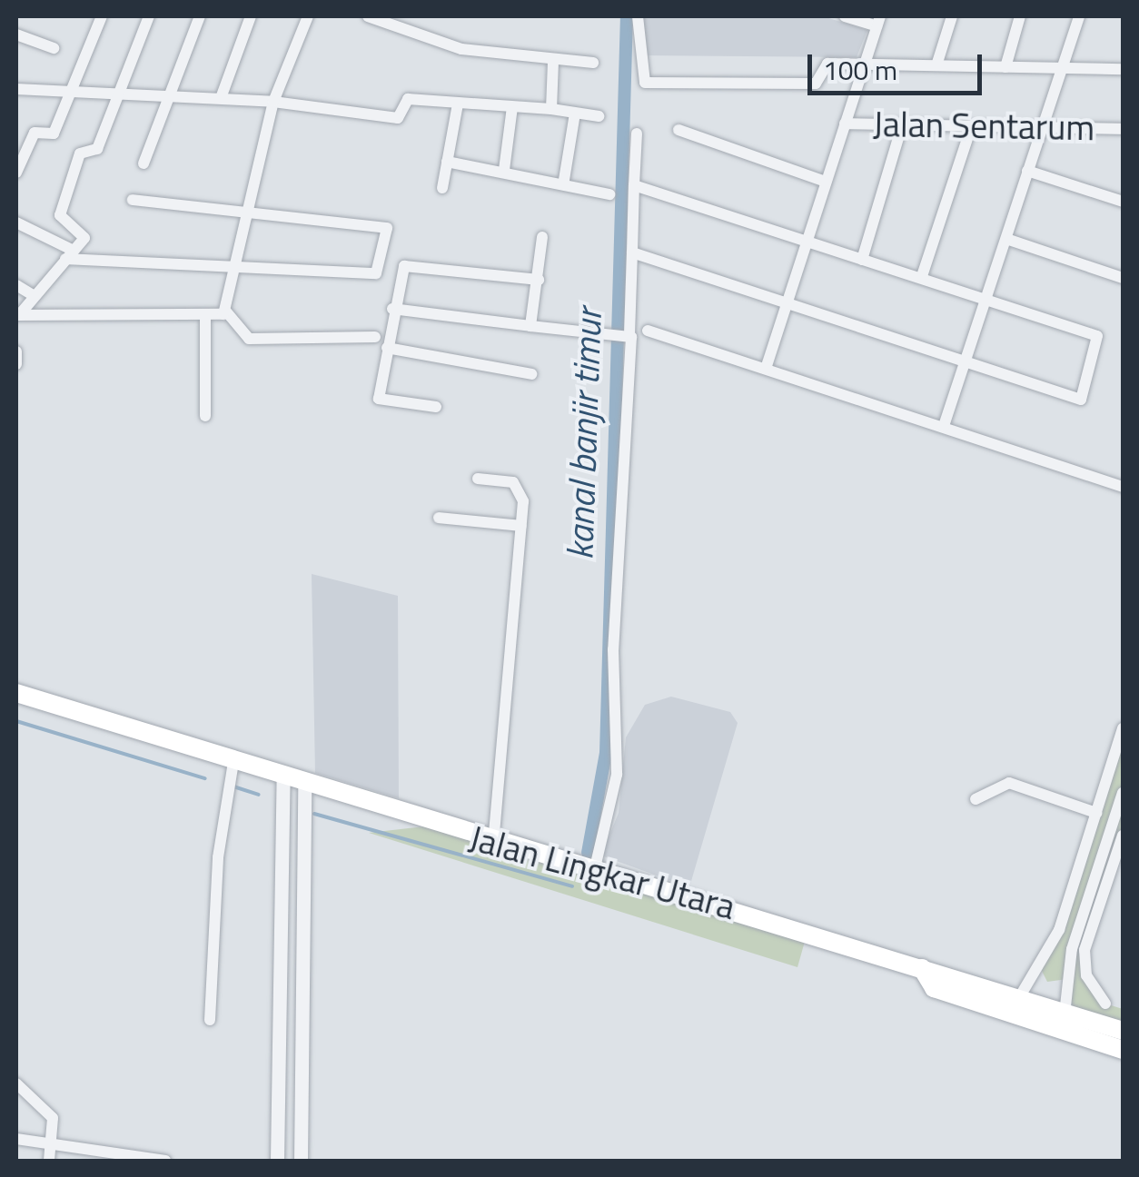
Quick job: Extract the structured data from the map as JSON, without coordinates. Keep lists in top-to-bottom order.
{
  "streets": {
    "main road": ["Jalan Lingkar Utara"],
    "street": ["Jalan Sentarum"]
  },
  "water": ["kanal banjir timur"],
  "scale_bar": "100 m"
}
